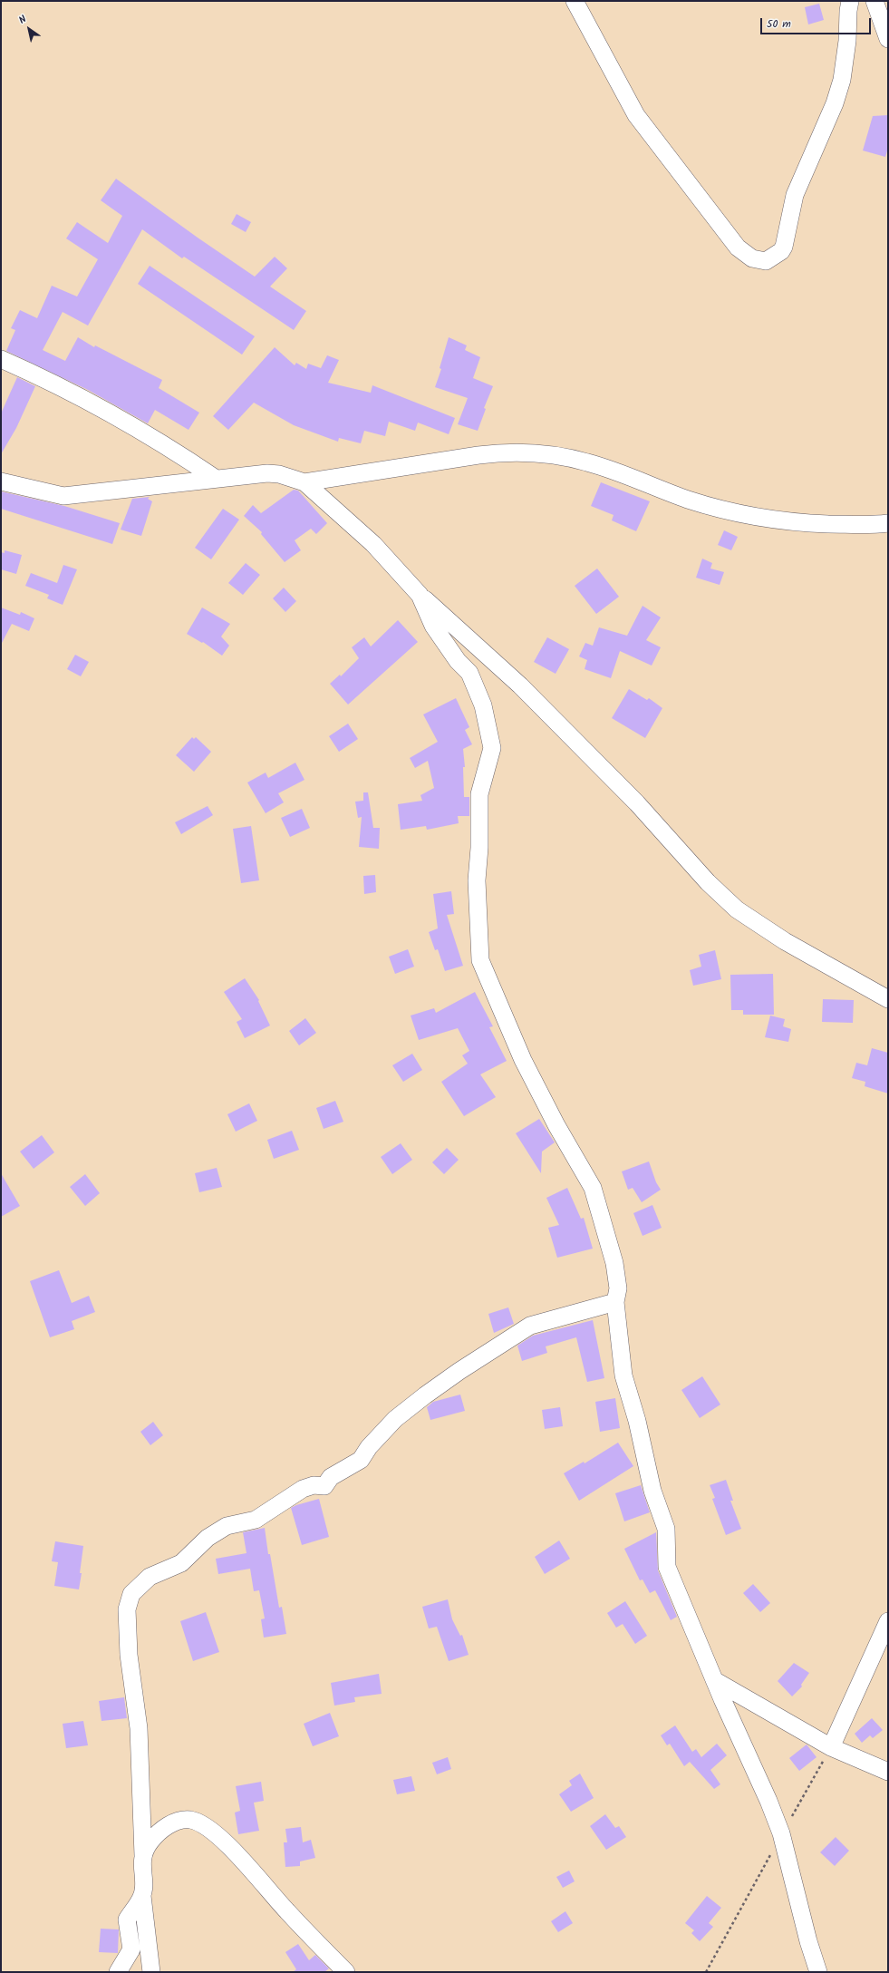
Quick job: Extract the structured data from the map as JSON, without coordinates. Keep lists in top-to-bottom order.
{
  "scale_bar": "50 m",
  "north": "top left"
}
